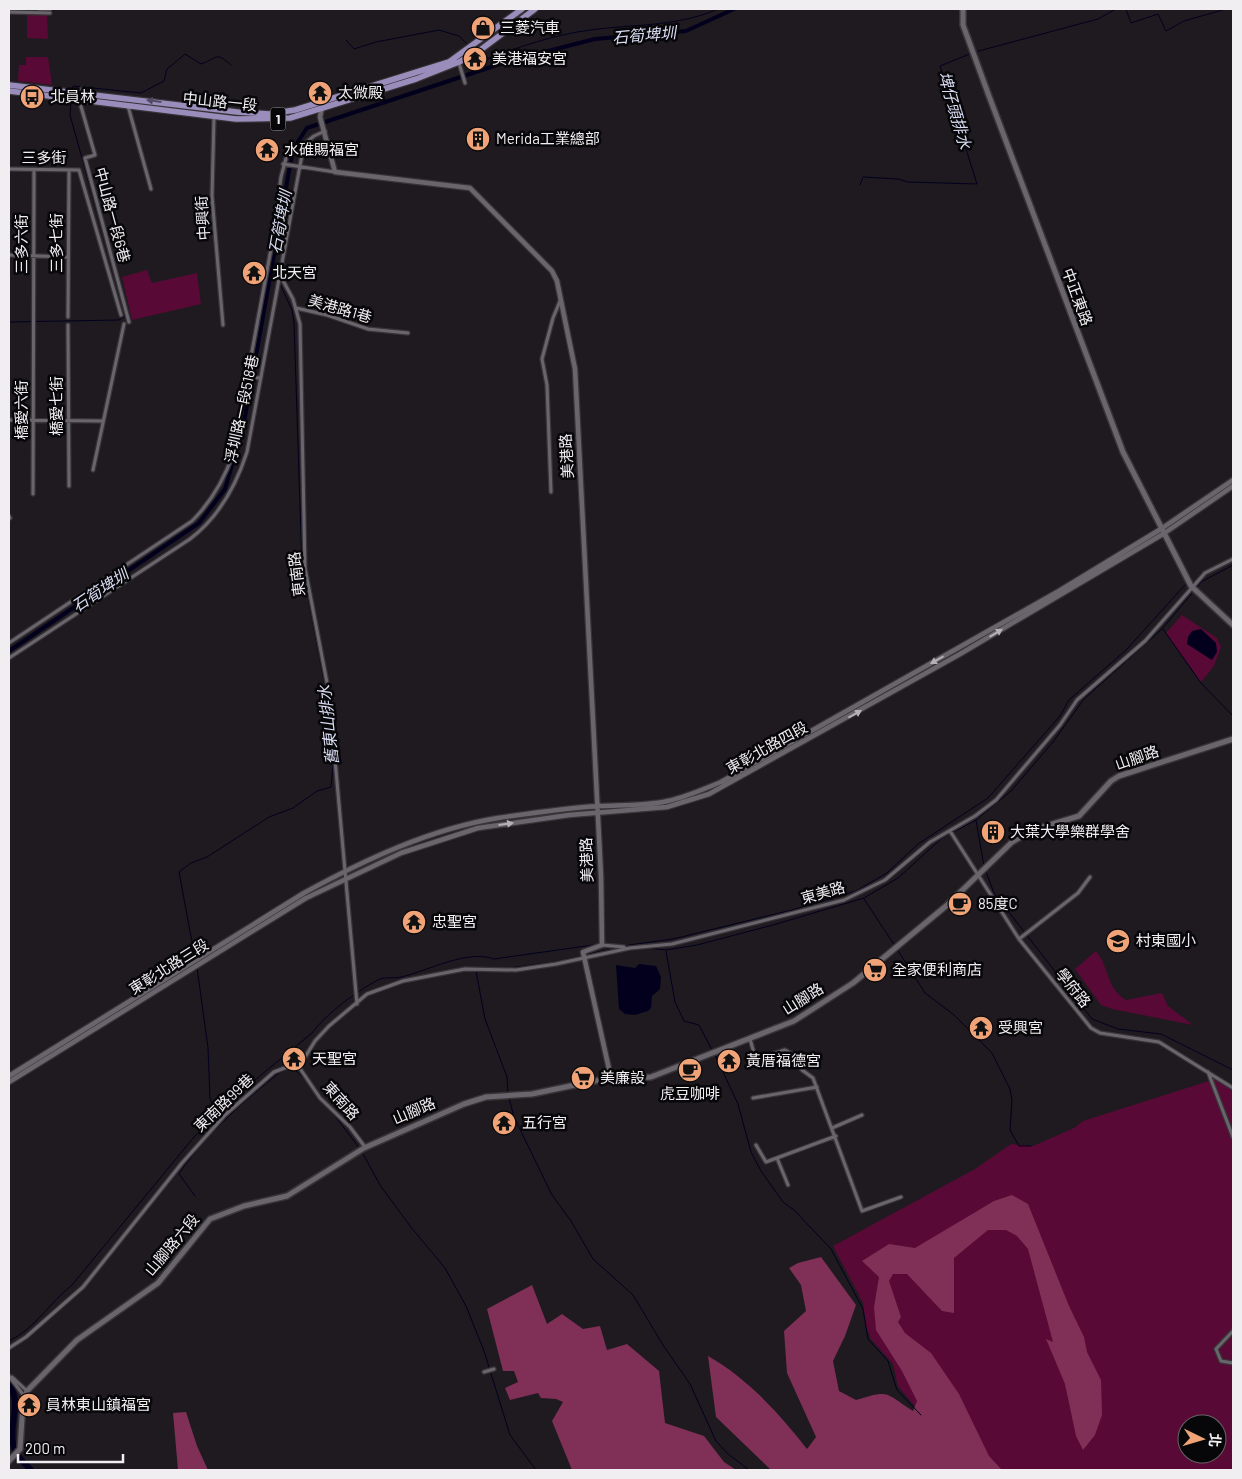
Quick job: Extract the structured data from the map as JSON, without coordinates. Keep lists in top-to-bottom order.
{
  "streets": {
    "main road": [
      "中山路一段",
      "1",
      "中正東路",
      "山腳路",
      "山腳路六段"
    ],
    "street": [
      "三多街",
      "中山路一段6巷",
      "中興街",
      "三多七街",
      "三多六街",
      "美港路1巷",
      "橋愛七街",
      "浮圳路一段518巷",
      "橋愛六街",
      "美港路",
      "東南路",
      "東彰北路四段",
      "東美路",
      "東彰北路三段",
      "學府路",
      "東南路99巷"
    ]
  },
  "crossings": [
    ["中山路一段", "1"],
    ["中山路一段", "中山路一段6巷"],
    ["中山路一段", "中興街"],
    ["1", "中山路一段6巷"],
    ["三多街", "三多七街"],
    ["三多街", "三多六街"],
    ["三多六街", "橋愛六街"],
    ["中正東路", "東彰北路四段"],
    ["中正東路", "東美路"],
    ["美港路1巷", "浮圳路一段518巷"],
    ["美港路1巷", "東南路"],
    ["美港路", "東彰北路四段"],
    ["東南路", "東彰北路四段"],
    ["東南路", "山腳路"],
    ["東南路", "東彰北路三段"],
    ["東南路", "東南路99巷"],
    ["東彰北路四段", "東彰北路三段"],
    ["山腳路", "學府路"],
    ["山腳路", "山腳路六段"],
    ["東美路", "學府路"]
  ],
  "water": ["石筍埤圳", "埤仔頭排水", "舊東山排水"],
  "places": {
    "shop": ["三菱汽車"],
    "temple": [
      "美港福安宮",
      "太微殿",
      "水碓賜福宮",
      "北天宮",
      "忠聖宮",
      "受興宮",
      "天聖宮",
      "黃厝福德宮",
      "五行宮",
      "員林東山鎮福宮"
    ],
    "bus stop": ["北員林"],
    "building": ["Merida工業總部", "大葉大學樂群學舍"],
    "cafe": ["85度C", "虎豆咖啡"],
    "school or university": ["村東國小"],
    "supermarket": ["全家便利商店", "美廉設"]
  },
  "scale_bar": "200 m",
  "north": "right"
}
